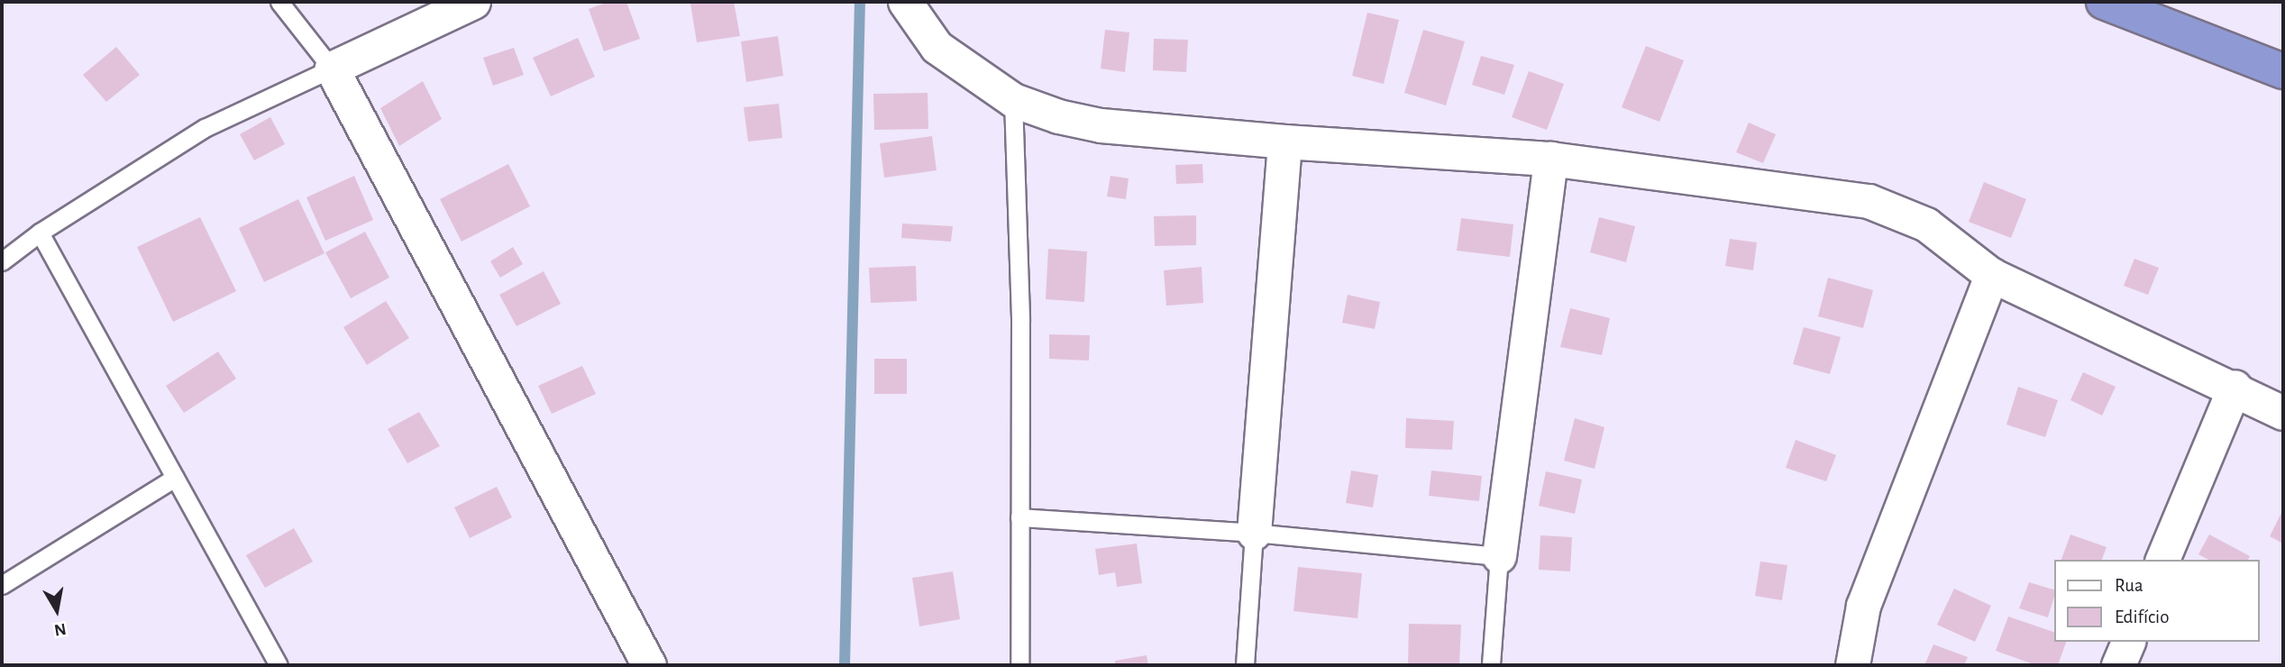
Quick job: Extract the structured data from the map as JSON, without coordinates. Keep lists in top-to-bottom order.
{
  "legend": ["Rua", "Edifício"],
  "north": "bottom"
}
